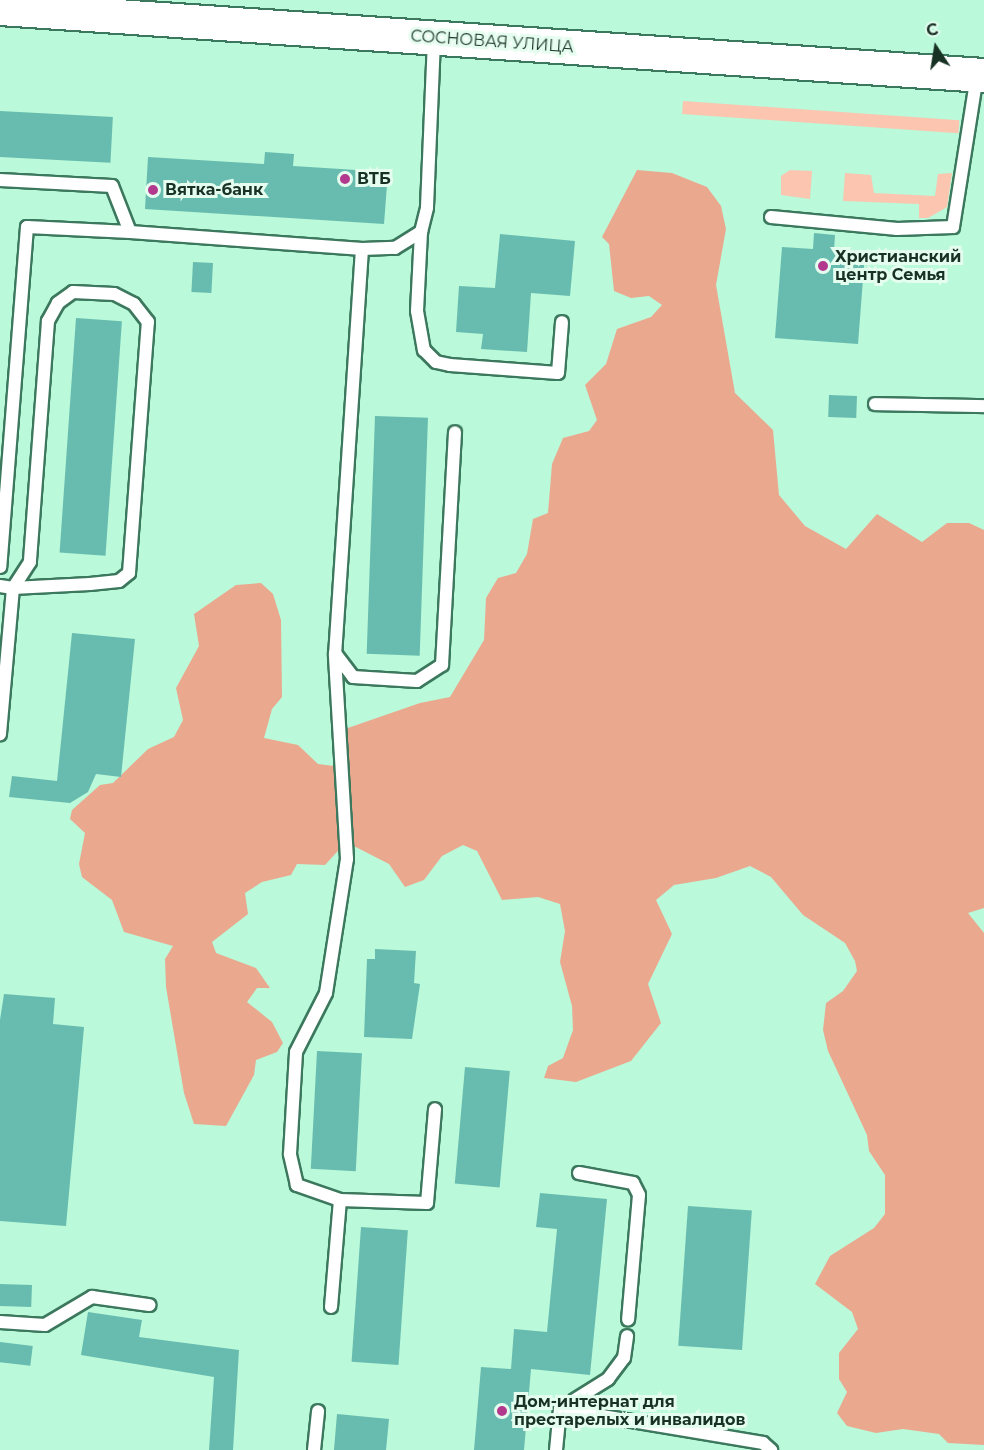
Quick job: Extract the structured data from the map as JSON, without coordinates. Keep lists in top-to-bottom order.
{
  "streets": {
    "street": ["СОСНОВАЯ УЛИЦА"]
  },
  "places": [
    "ВТБ",
    "Вятка-банк",
    "Христианский центр Семья",
    "Дом-интернат для престарелых и инвалидов"
  ],
  "north": "top"
}
